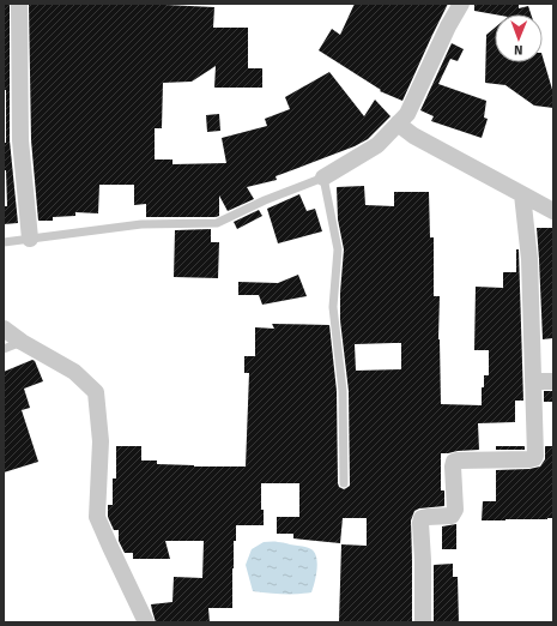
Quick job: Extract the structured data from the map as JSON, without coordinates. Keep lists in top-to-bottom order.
{
  "north": "bottom"
}
